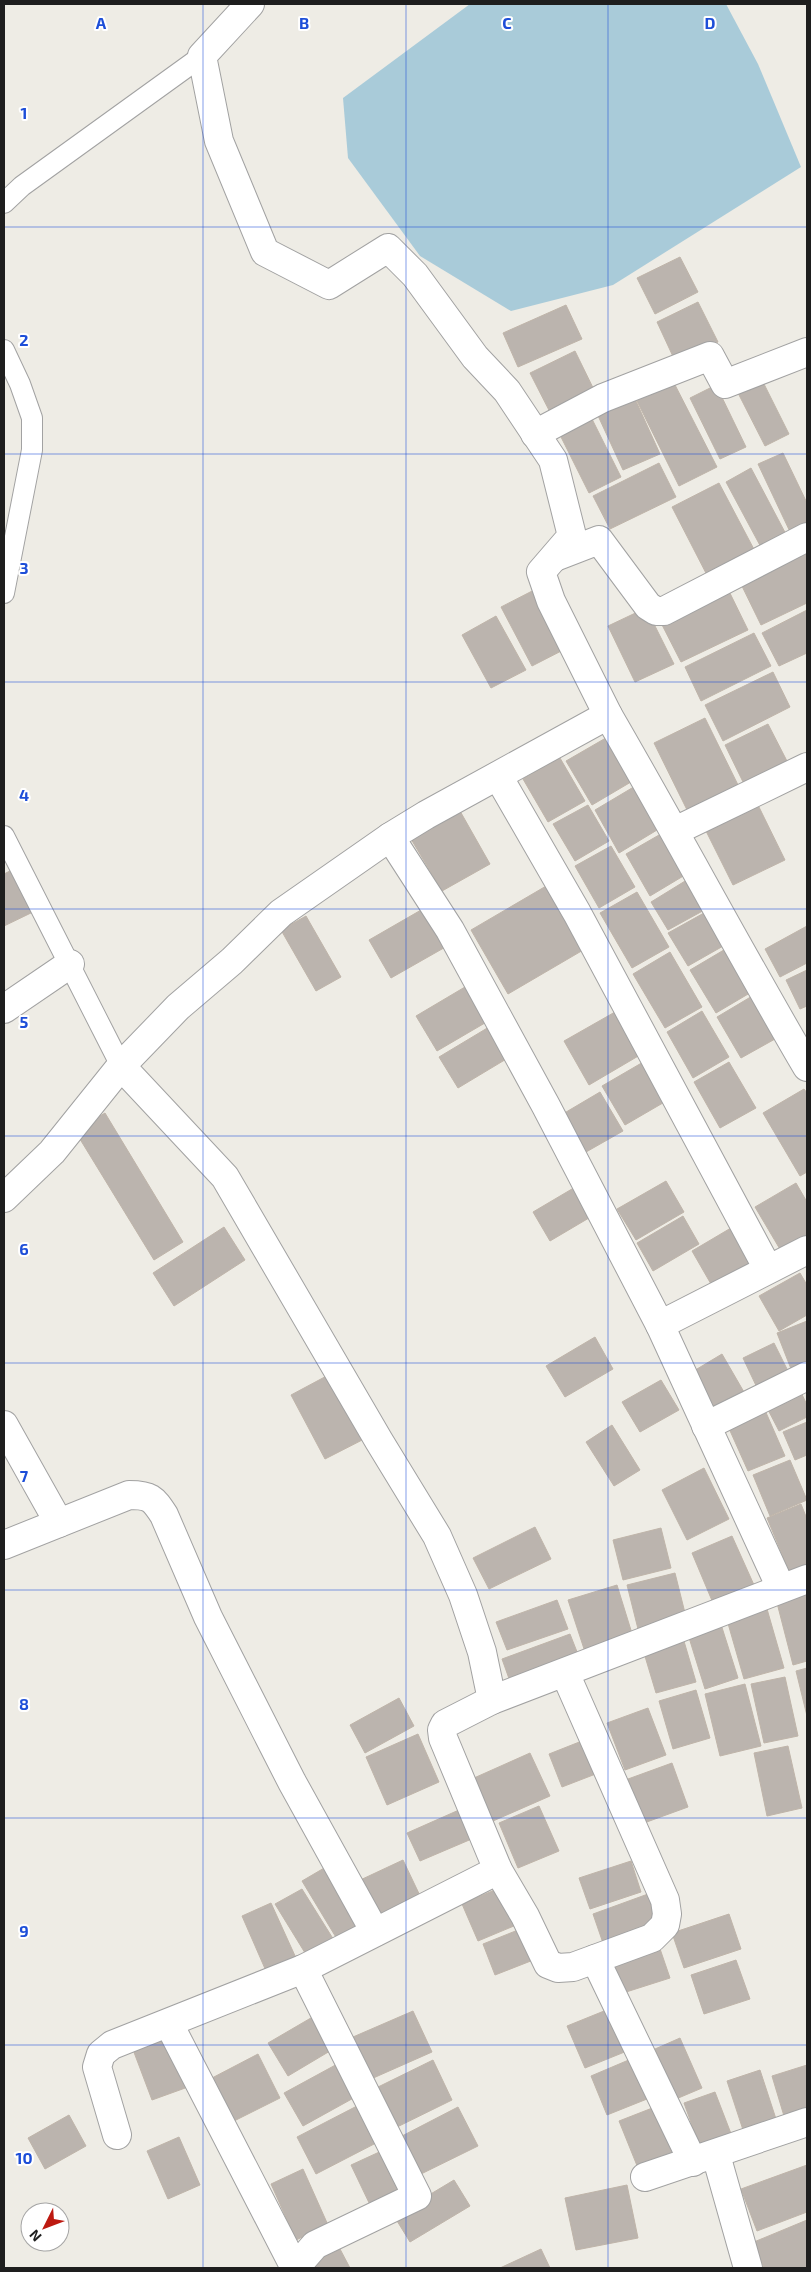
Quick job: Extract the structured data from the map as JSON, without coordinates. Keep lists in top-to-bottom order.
{
  "north": "bottom left",
  "grid": {
    "columns": [
      "A",
      "B",
      "C",
      "D"
    ],
    "rows": [
      "1",
      "2",
      "3",
      "4",
      "5",
      "6",
      "7",
      "8",
      "9",
      "10"
    ]
  }
}
